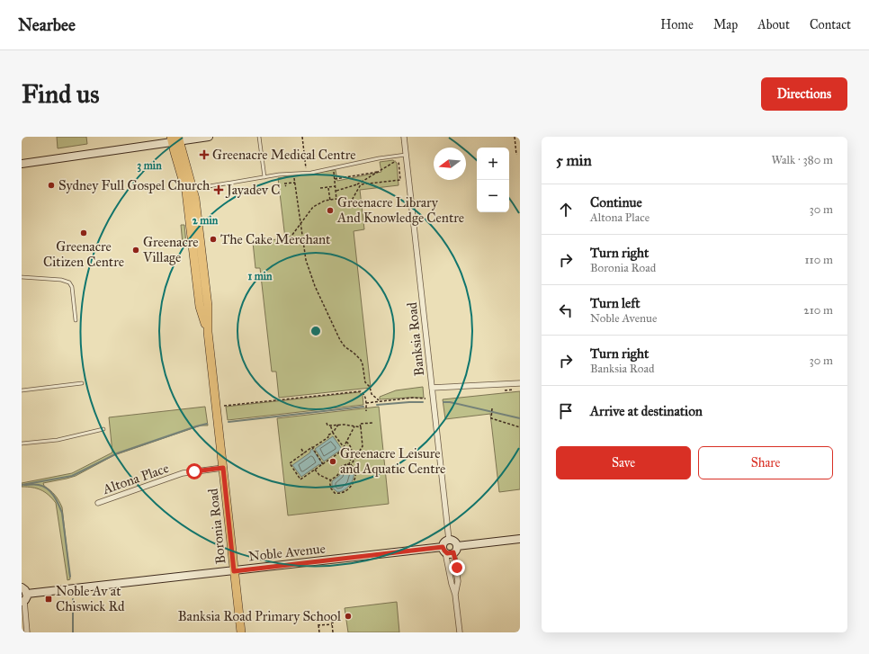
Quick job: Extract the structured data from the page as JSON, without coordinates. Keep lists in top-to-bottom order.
{
  "streets": {
    "main road": ["Boronia Road"],
    "street": ["Banksia Road", "Altona Place", "Noble Avenue"]
  },
  "crossings": [
    ["Banksia Road", "Noble Avenue"],
    ["Altona Place", "Boronia Road"],
    ["Boronia Road", "Noble Avenue"]
  ],
  "places": {
    "health": ["Greenacre Medical Centre", "Jayadev C"],
    "other": [
      "Sydney Full Gospel Church",
      "Greenacre Library And Knowledge Centre",
      "Greenacre Citizen Centre",
      "The Cake Merchant",
      "Greenacre Village",
      "Greenacre Leisure and Aquatic Centre",
      "Banksia Road Primary School"
    ],
    "transit": ["Noble Av at Chiswick Rd"]
  },
  "north": "left",
  "page": {
    "header": "Nearbee",
    "nav": [
      "Home",
      "Map",
      "About",
      "Contact"
    ],
    "buttons": [
      "Directions",
      ["Save", "Share"]
    ],
    "title": "Find us",
    "heading": ["5 min", "Walk · 380 m"],
    "map_buttons": ["+", "−"],
    "list": [
      ["Continue", "Altona Place", "30 m"],
      ["Turn right", "Boronia Road", "110 m"],
      ["Turn left", "Noble Avenue", "210 m"],
      ["Turn right", "Banksia Road", "30 m"],
      "Arrive at destination"
    ]
  },
  "rings": ["3 min", "2 min", "1 min"]
}
